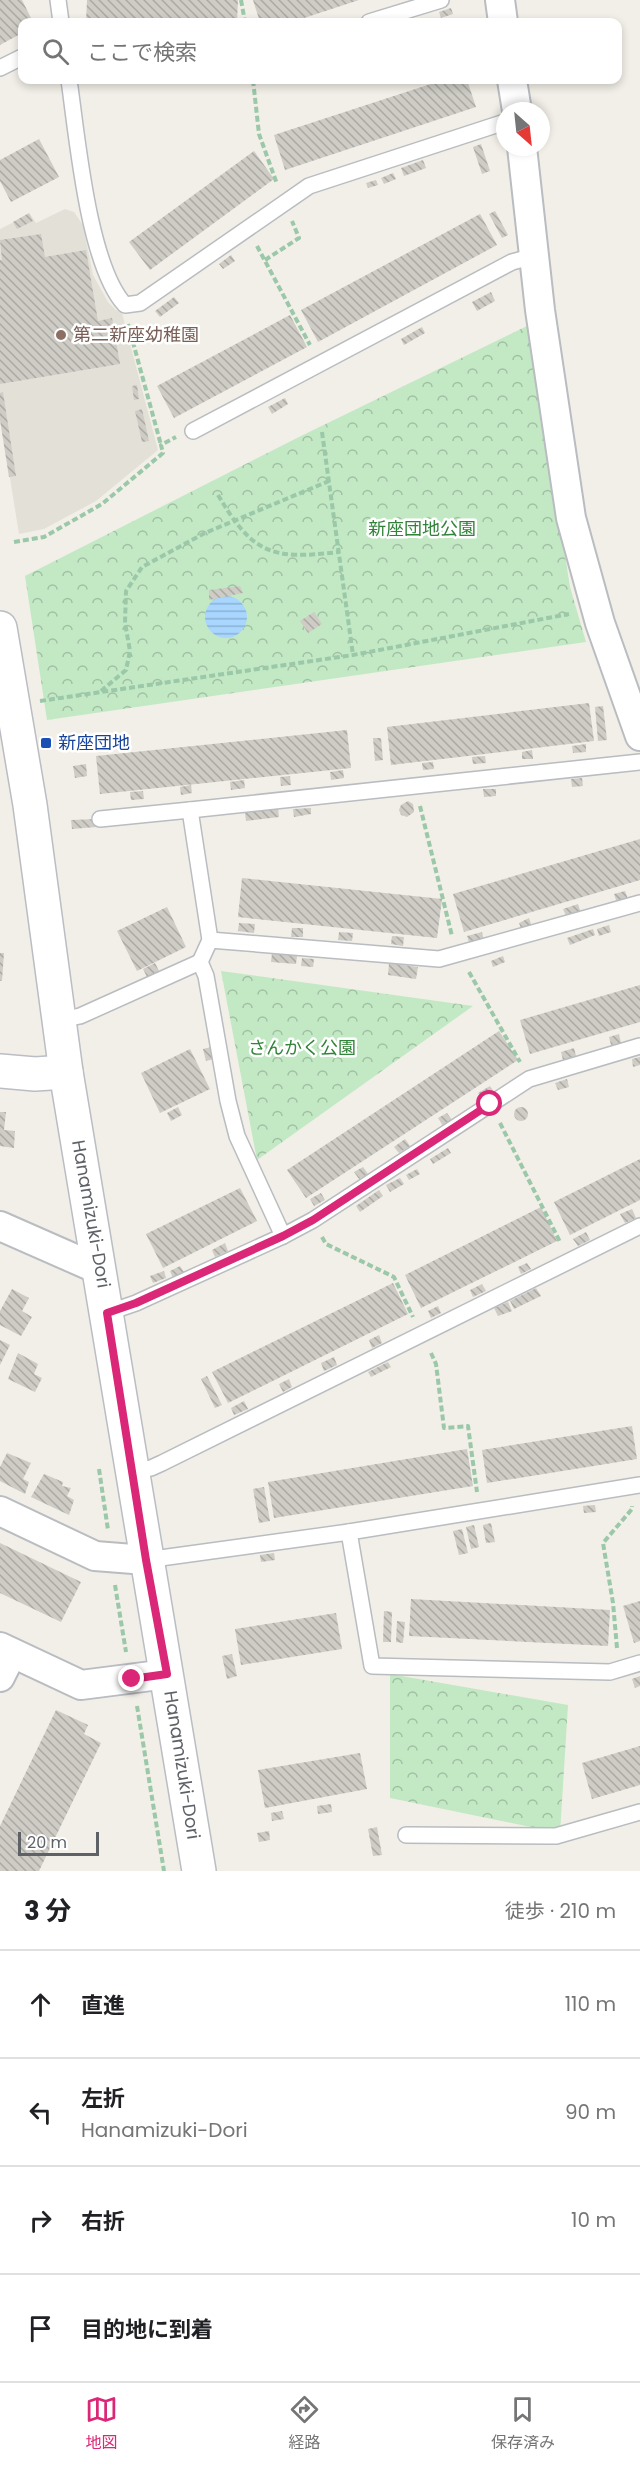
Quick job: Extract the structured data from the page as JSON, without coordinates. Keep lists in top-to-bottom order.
{
  "streets": {
    "street": ["Hanamizuki-Dori"]
  },
  "parks": ["新座団地公園", "さんかく公園"],
  "places": {
    "other": ["第二新座幼稚園"],
    "transit": ["新座団地"]
  },
  "scale_bar": "20 m",
  "north": "bottom right",
  "page": {
    "search": "ここで検索",
    "scale": "20 m",
    "heading": ["3 分", "徒歩 · 210 m"],
    "list": [
      ["直進", "110 m"],
      ["左折", "Hanamizuki-Dori", "90 m"],
      ["右折", "10 m"],
      "目的地に到着"
    ],
    "nav": ["地図", "経路", "保存済み"]
  }
}
